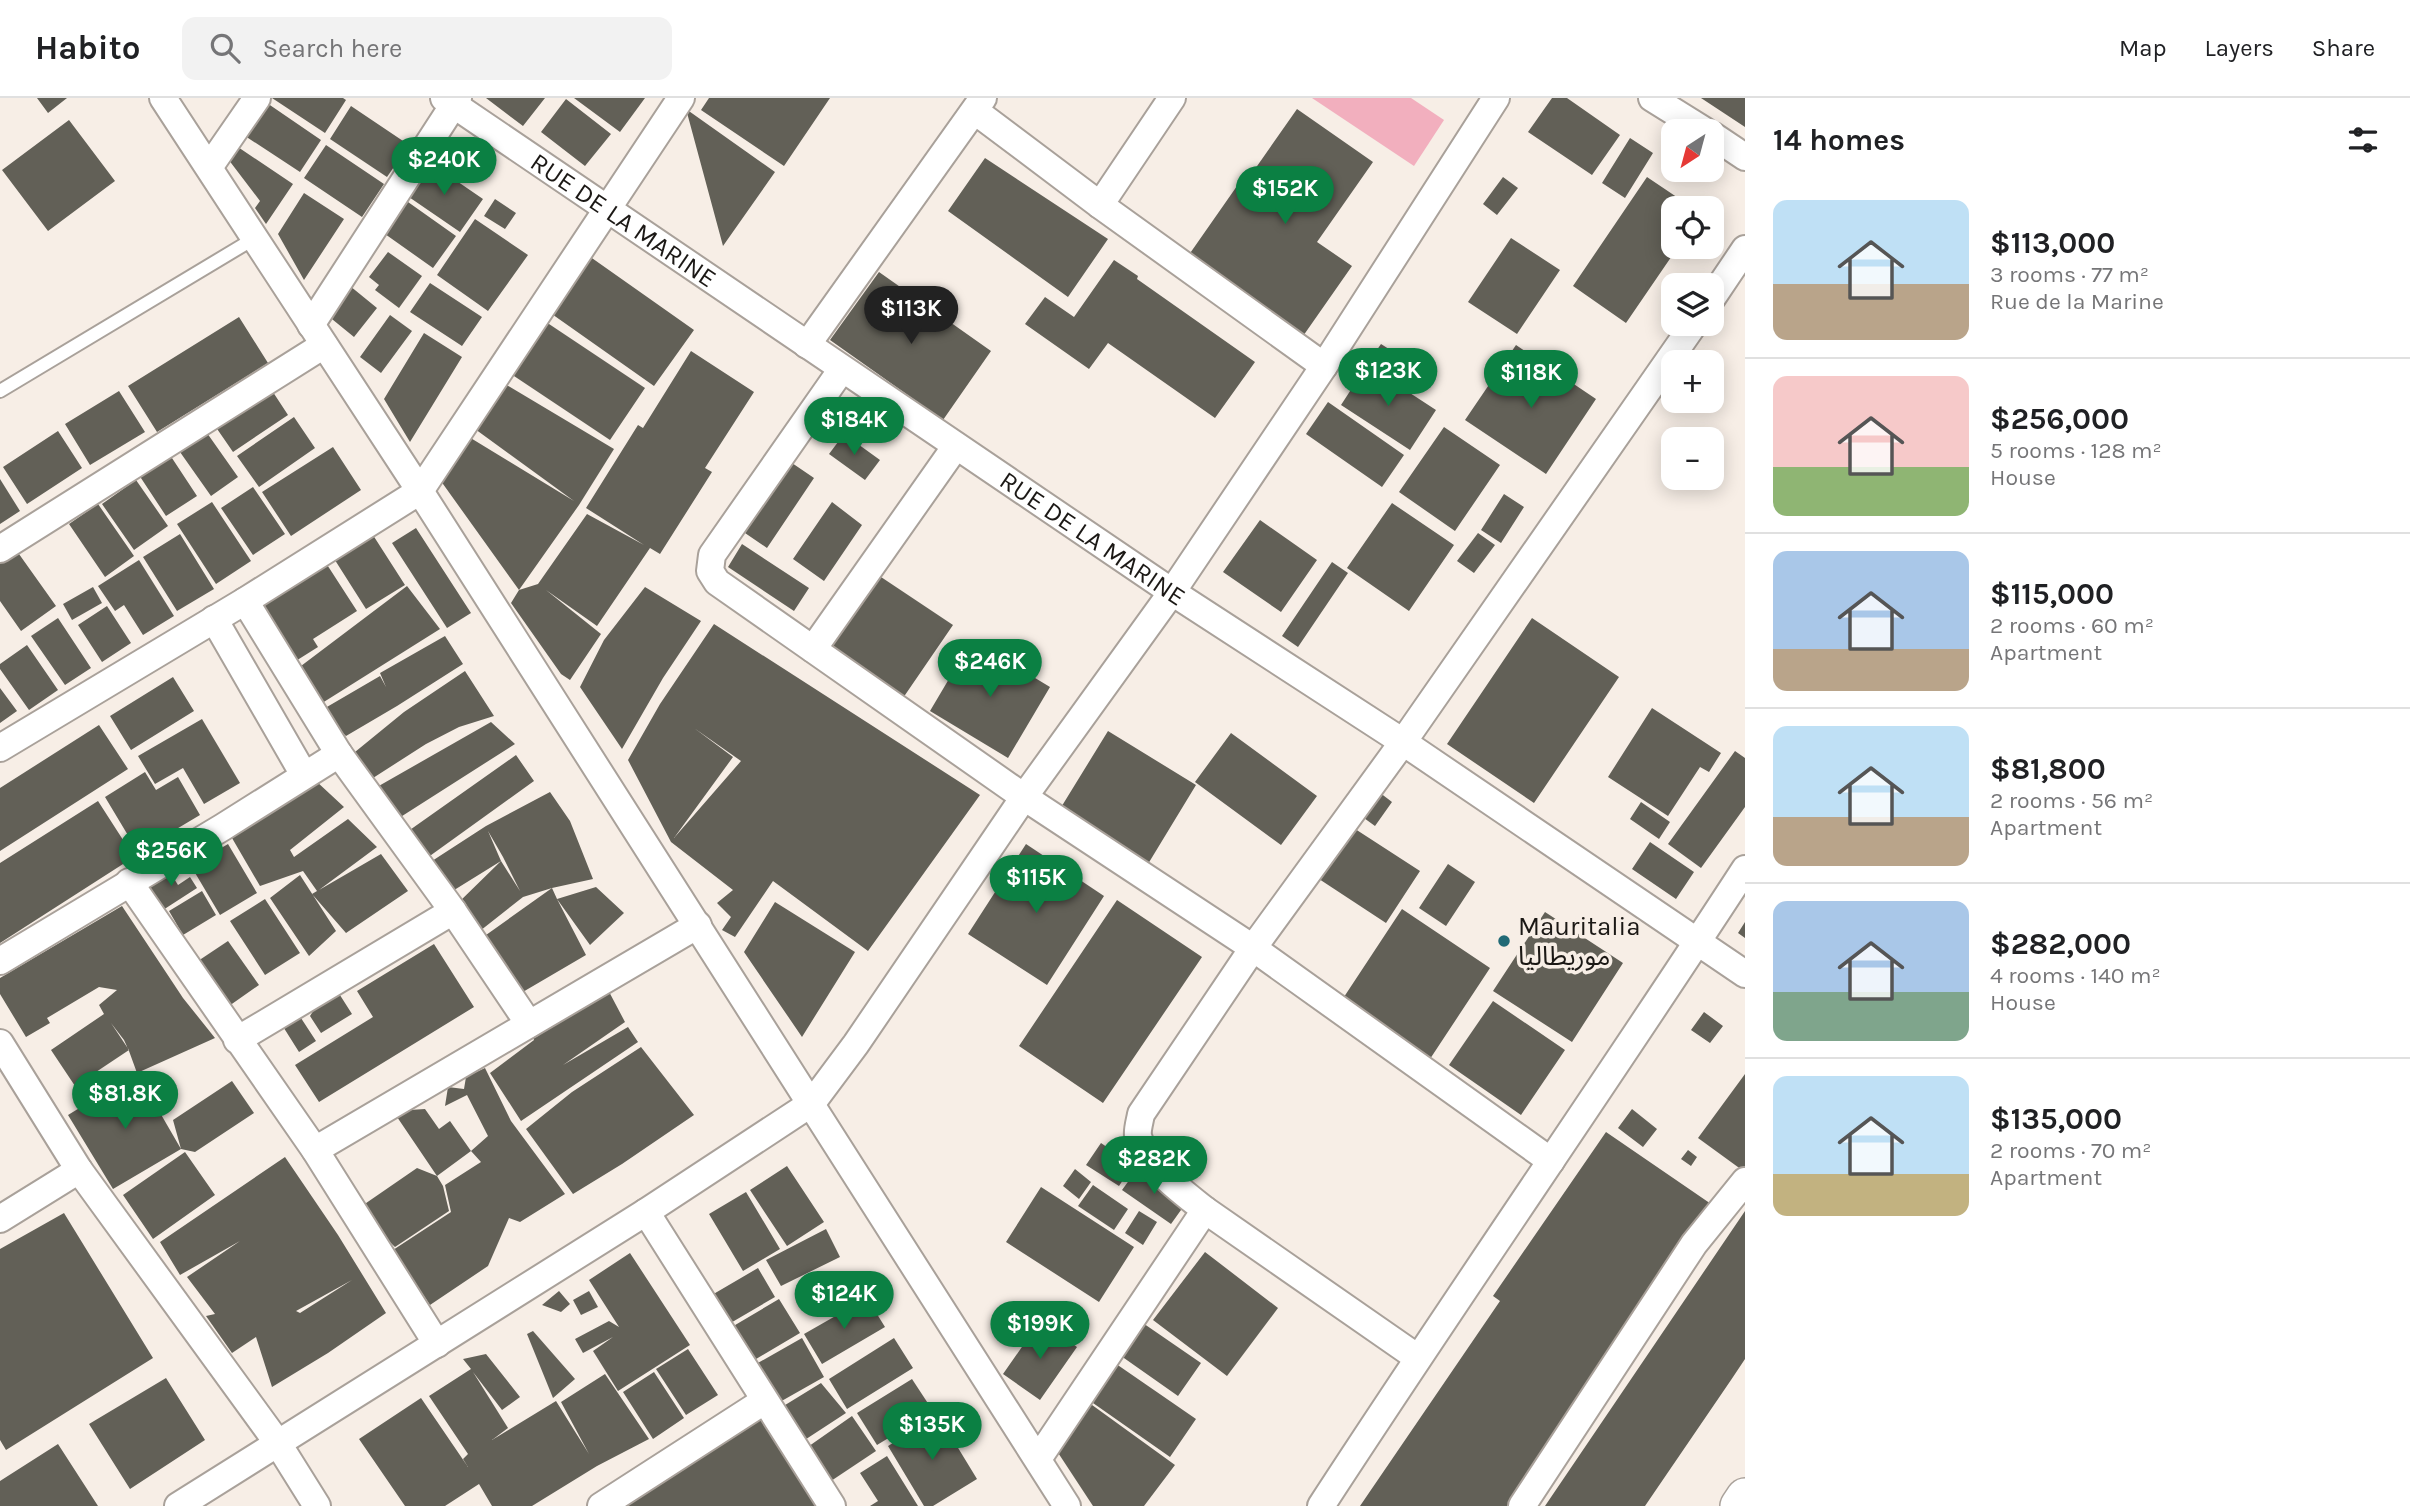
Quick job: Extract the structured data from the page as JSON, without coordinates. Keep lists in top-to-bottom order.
{
  "streets": {
    "street": ["RUE DE LA MARINE"]
  },
  "places": ["Mauritalia موريطاليا"],
  "north": "bottom left",
  "page": {
    "header": "Habito",
    "search": "Search here",
    "nav": ["Map", "Layers", "Share"],
    "heading": "14 homes",
    "map_buttons": ["+", "−"],
    "price": [
      "$240K",
      "$152K",
      "$113K",
      "$123K",
      "$118K",
      "$184K",
      "$246K",
      "$256K",
      "$115K",
      "$81.8K",
      "$282K",
      "$124K",
      "$199K",
      "$135K"
    ],
    "list": [
      {
        "name": "$113,000",
        "note": "3 rooms · 77 m² · Rue de la Marine"
      },
      {
        "name": "$256,000",
        "note": "5 rooms · 128 m² · House"
      },
      {
        "name": "$115,000",
        "note": "2 rooms · 60 m² · Apartment"
      },
      {
        "name": "$81,800",
        "note": "2 rooms · 56 m² · Apartment"
      },
      {
        "name": "$282,000",
        "note": "4 rooms · 140 m² · House"
      },
      {
        "name": "$135,000",
        "note": "2 rooms · 70 m² · Apartment"
      }
    ]
  }
}
